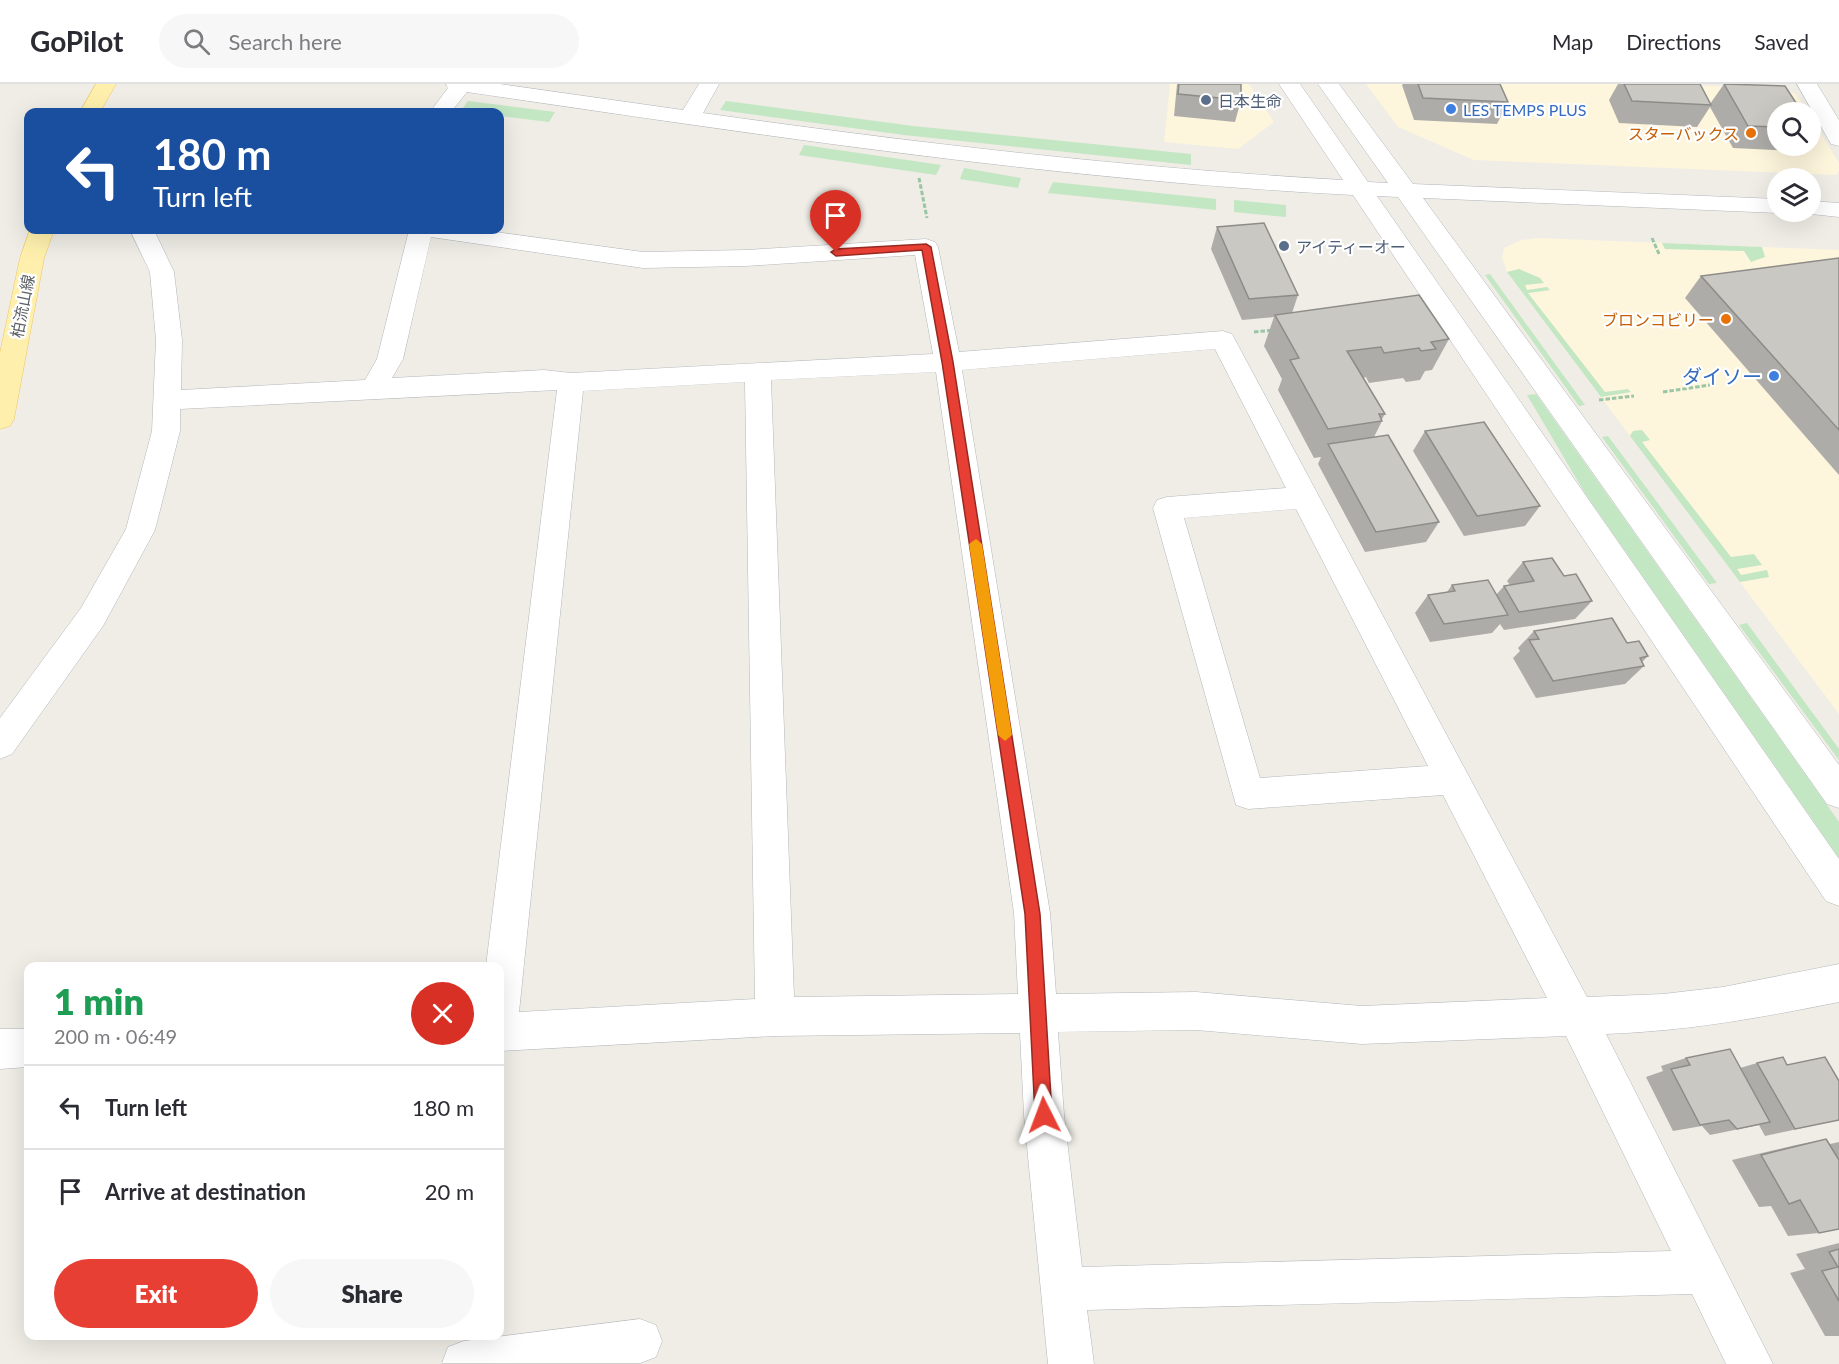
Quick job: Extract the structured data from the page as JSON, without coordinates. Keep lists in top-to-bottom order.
{
  "streets": {
    "main road": ["柏流山線"]
  },
  "places": [
    "日本生命",
    "LES TEMPS PLUS",
    "スターバックス",
    "アイティーオー",
    "ブロンコビリー",
    "ダイソー"
  ],
  "page": {
    "header": "GoPilot",
    "search": "Search here",
    "nav": ["Map", "Directions", "Saved"],
    "turn": ["180 m", "Turn left"],
    "heading": ["1 min", "200 m · 06:49"],
    "list": [
      {
        "name": "Turn left",
        "value": "180 m"
      },
      {
        "name": "Arrive at destination",
        "value": "20 m"
      }
    ],
    "buttons": ["Exit", "Share"]
  }
}
